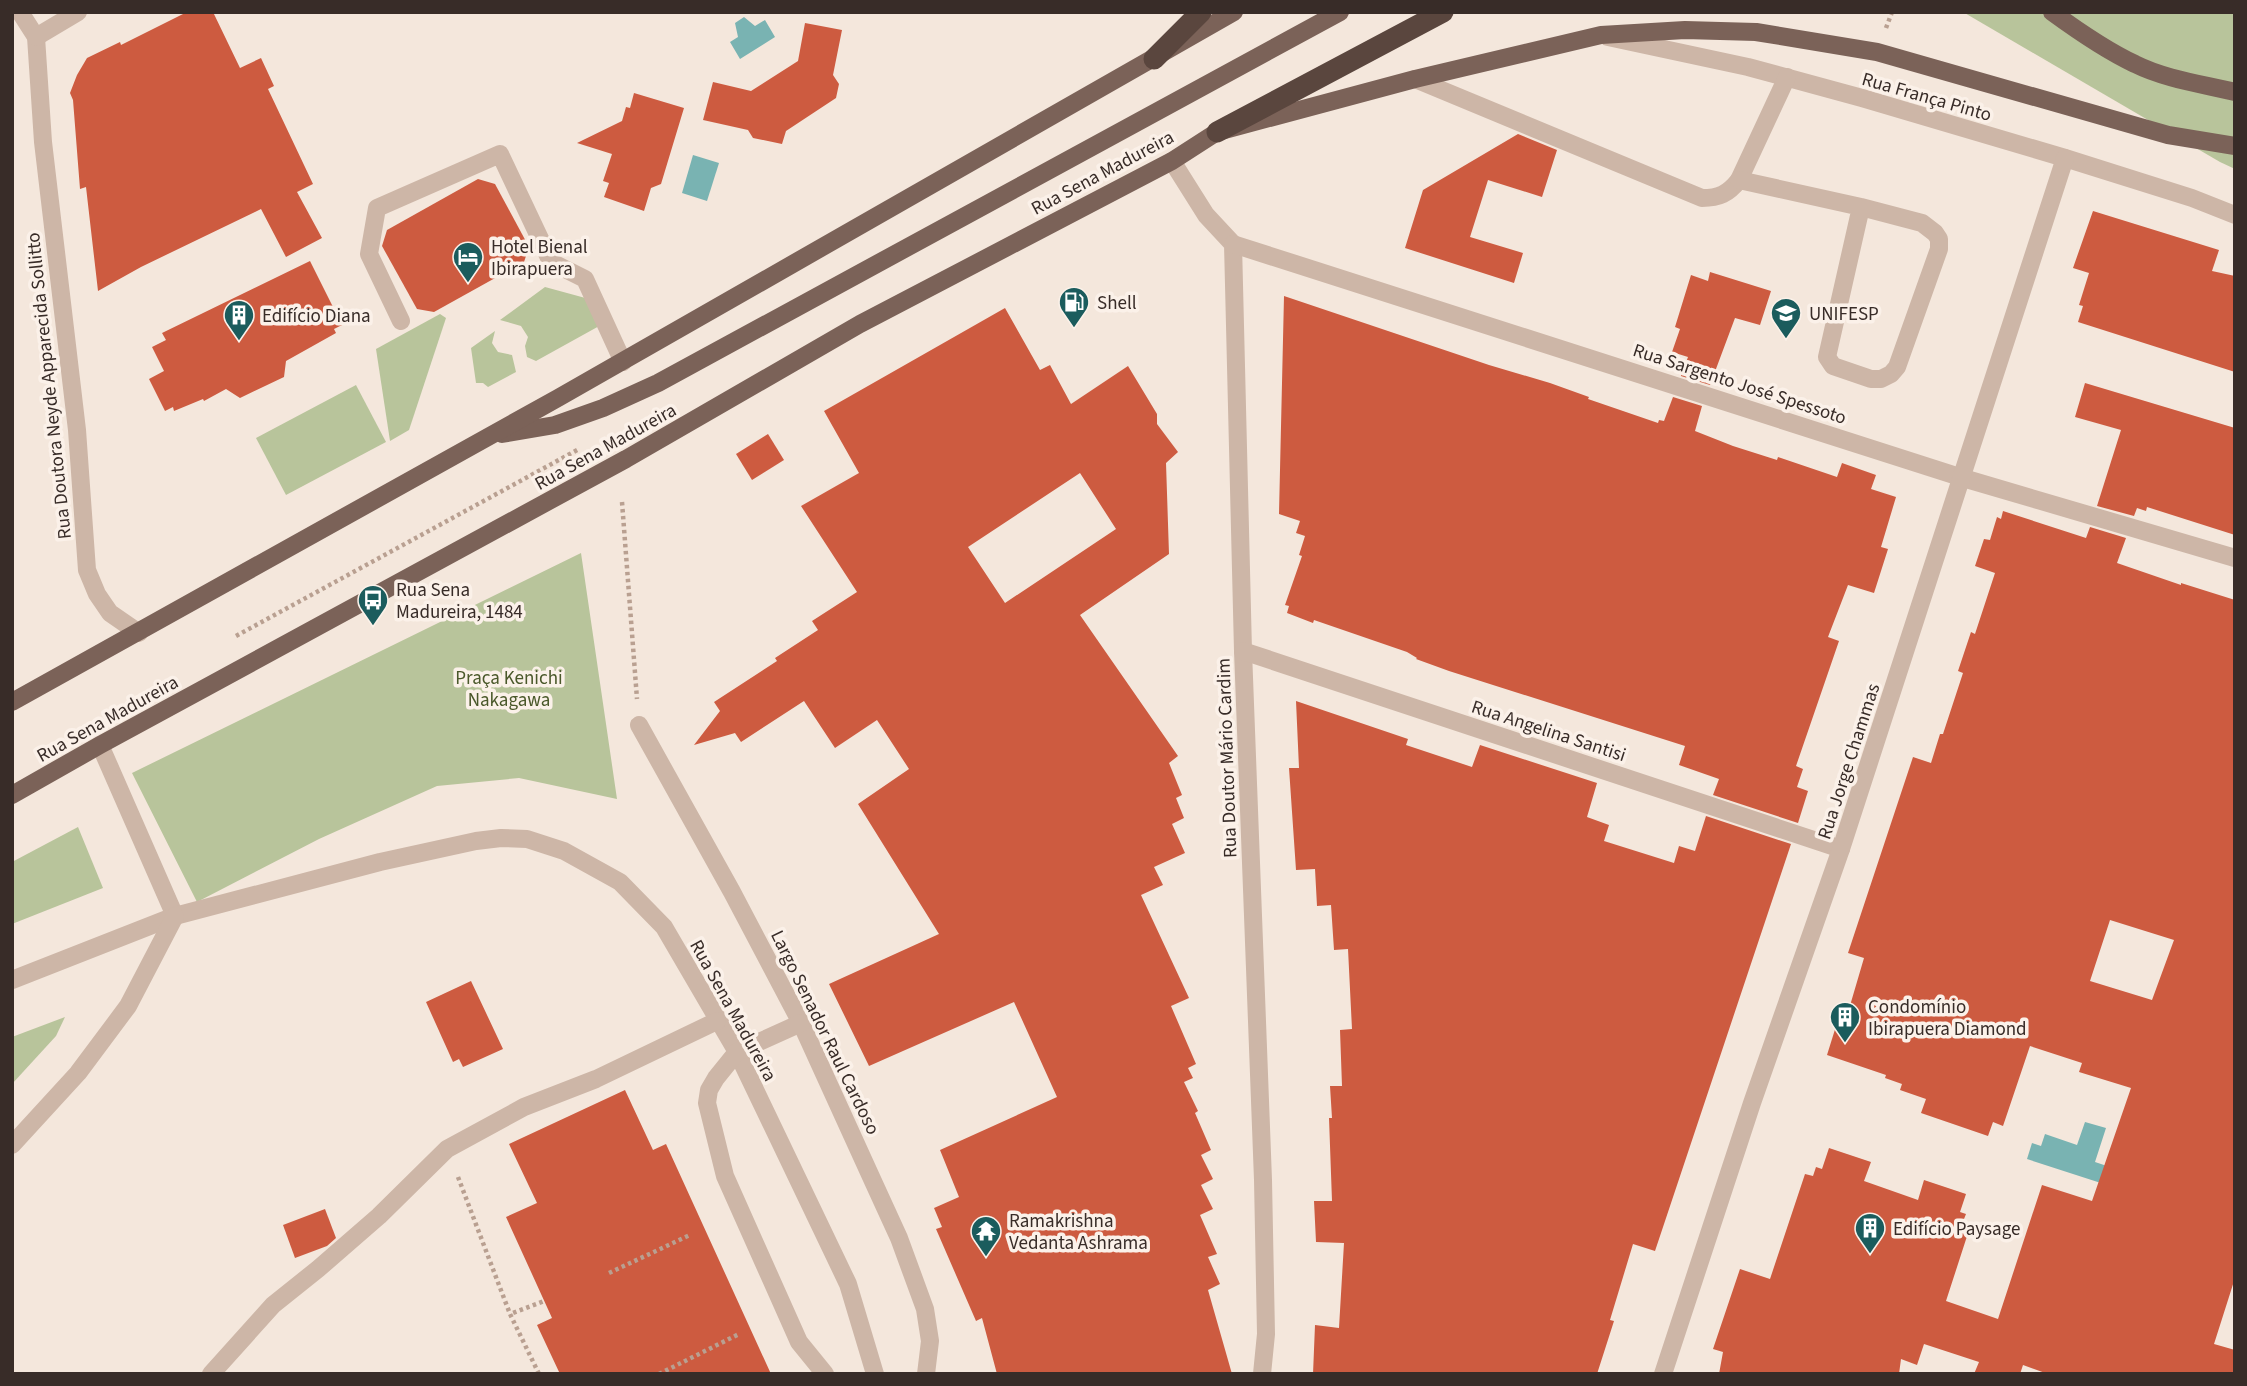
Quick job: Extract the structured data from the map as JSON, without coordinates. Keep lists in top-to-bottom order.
{
  "streets": {
    "main road": ["Rua Sena Madureira"],
    "street": [
      "Rua França Pinto",
      "Rua Sargento José Spessoto",
      "Rua Doutora Neyde Apparecida Sollitto",
      "Rua Angelina Santisi",
      "Rua Doutor Mário Cardim",
      "Rua Jorge Chammas",
      "Largo Senador Raul Cardoso"
    ]
  },
  "crossings": [
    ["Rua França Pinto", "Rua Sena Madureira"],
    ["Rua França Pinto", "Rua Jorge Chammas"],
    ["Rua Sargento José Spessoto", "Rua Doutor Mário Cardim"],
    ["Rua Sargento José Spessoto", "Rua Jorge Chammas"],
    ["Rua Angelina Santisi", "Rua Doutor Mário Cardim"],
    ["Rua Angelina Santisi", "Rua Jorge Chammas"]
  ],
  "parks": ["Praça Kenichi Nakagawa"],
  "places": {
    "hotel": ["Hotel Bienal Ibirapuera"],
    "fuel station": ["Shell"],
    "school or university": ["UNIFESP"],
    "building": ["Edifício Diana", "Condomínio Ibirapuera Diamond", "Edifício Paysage"],
    "bus stop": ["Rua Sena Madureira, 1484"],
    "temple": ["Ramakrishna Vedanta Ashrama"]
  }
}
